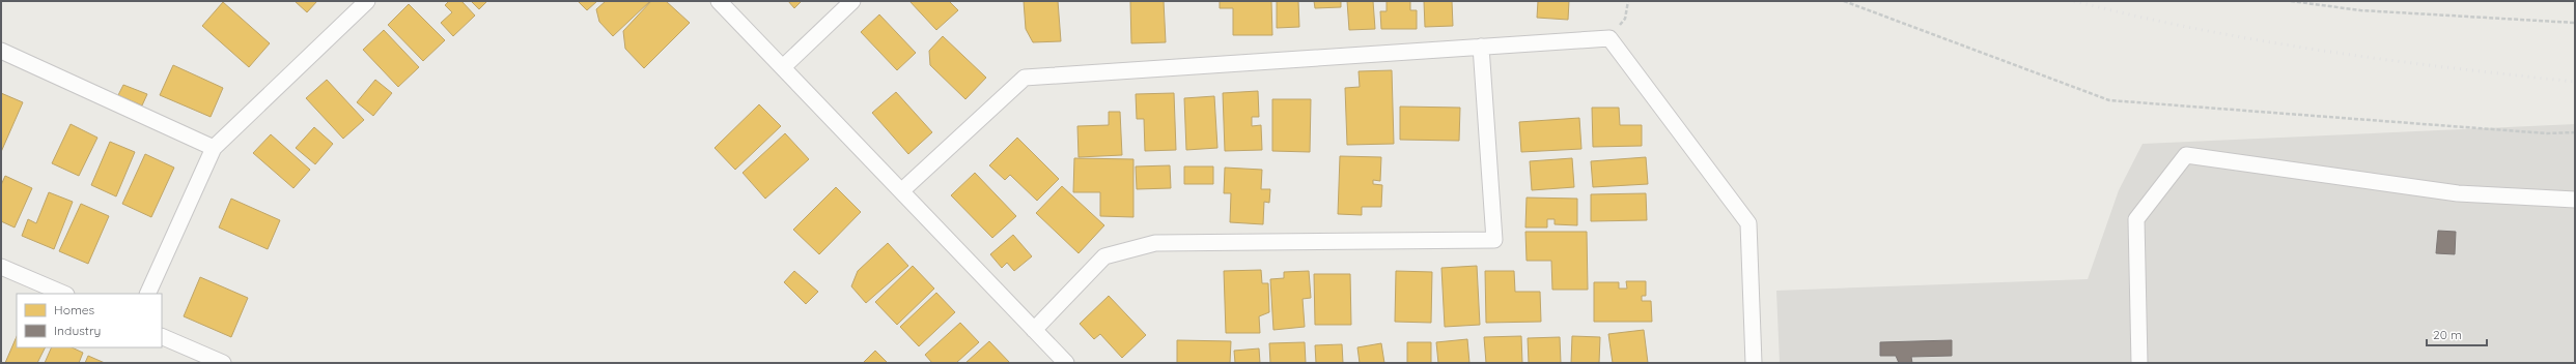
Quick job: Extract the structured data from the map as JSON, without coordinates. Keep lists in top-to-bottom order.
{
  "legend": ["Homes", "Industry"],
  "scale_bar": "20 m"
}
